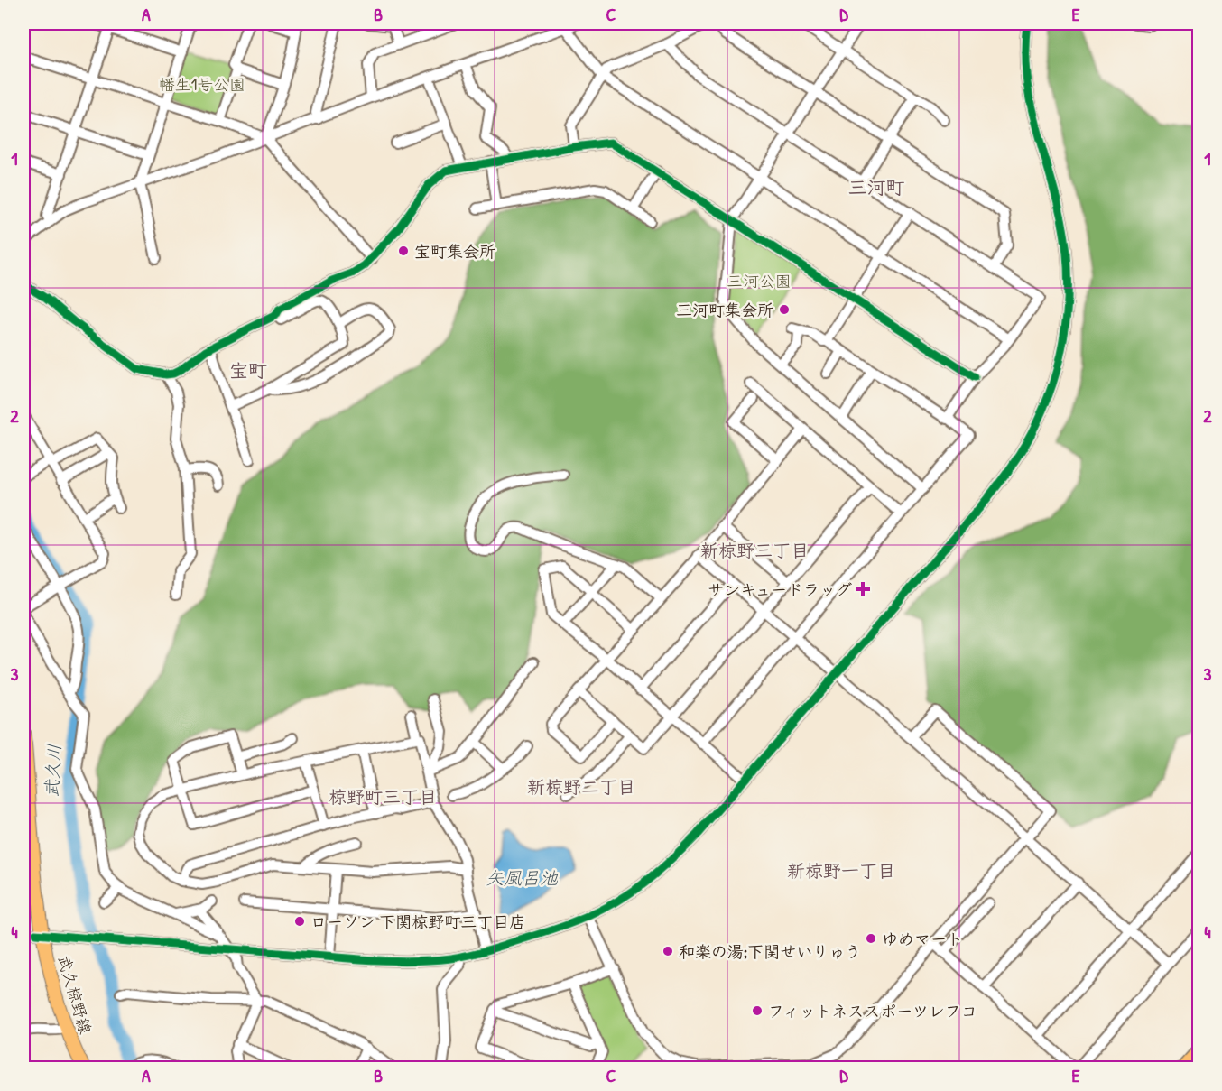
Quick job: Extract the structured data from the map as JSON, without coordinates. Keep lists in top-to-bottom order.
{
  "streets": {
    "main road": ["武久椋野線"]
  },
  "districts": [
    "三河町",
    "宝町",
    "新椋野三丁目",
    "新椋野二丁目",
    "椋野町三丁目",
    "新椋野一丁目"
  ],
  "water": ["武久川", "矢風呂池"],
  "parks": ["幡生1号公園", "三河公園"],
  "places": {
    "other": [
      "宝町集会所",
      "三河町集会所",
      "ローソン 下関椋野町三丁目店",
      "ゆめマート",
      "和楽の湯;下関せいりゅう",
      "フィットネススポーツレフコ"
    ],
    "health": ["サンキュードラッグ"]
  },
  "grid": {
    "columns": [
      "A",
      "B",
      "C",
      "D",
      "E"
    ],
    "rows": [
      "1",
      "2",
      "3",
      "4"
    ]
  }
}
